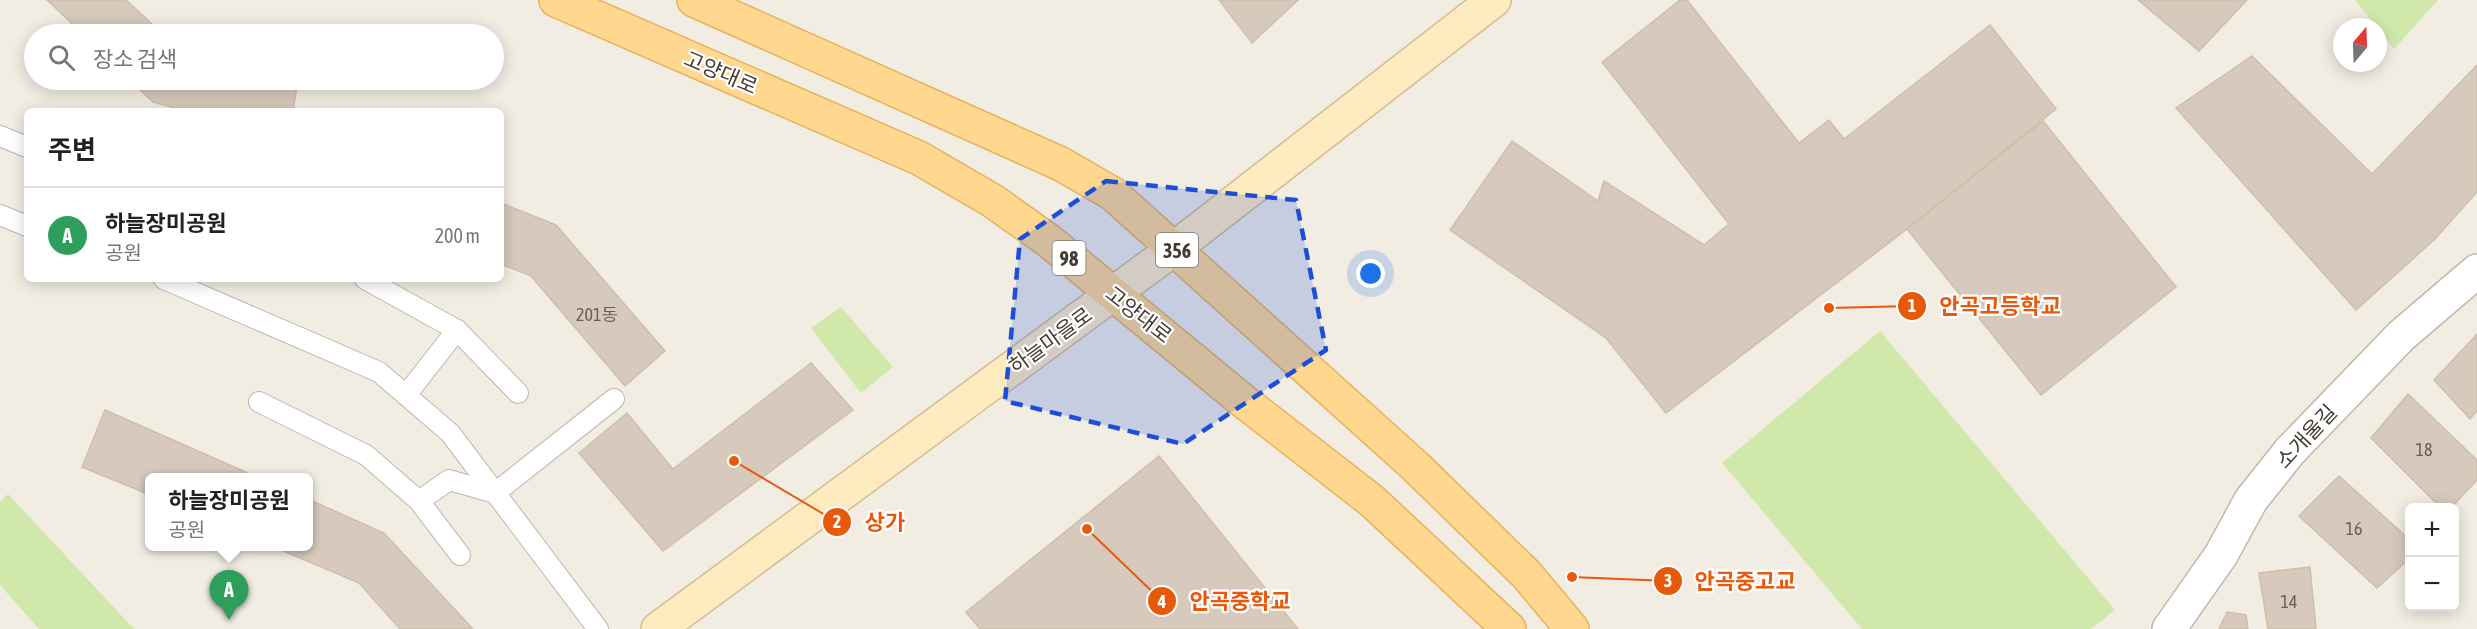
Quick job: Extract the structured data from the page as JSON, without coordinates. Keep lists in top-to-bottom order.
{
  "streets": {
    "main road": [
      "고양대로",
      "356",
      "98",
      "하늘마을로"
    ],
    "street": ["소개울길"]
  },
  "crossings": [
    ["고양대로", "하늘마을로"],
    ["356", "하늘마을로"]
  ],
  "places": [
    "안곡고등학교",
    "상가",
    "안곡중학교",
    "안곡중고교"
  ],
  "house_numbers": [
    "201동",
    "18",
    "16",
    "14"
  ],
  "north": "top",
  "page": {
    "search": "장소 검색",
    "heading": "주변",
    "list": [
      {
        "mark": "A",
        "name": "하늘장미공원",
        "note": "공원",
        "value": "200 m"
      }
    ],
    "popup": ["하늘장미공원", "공원"],
    "map_buttons": ["+", "−"],
    "pins": "A"
  }
}
